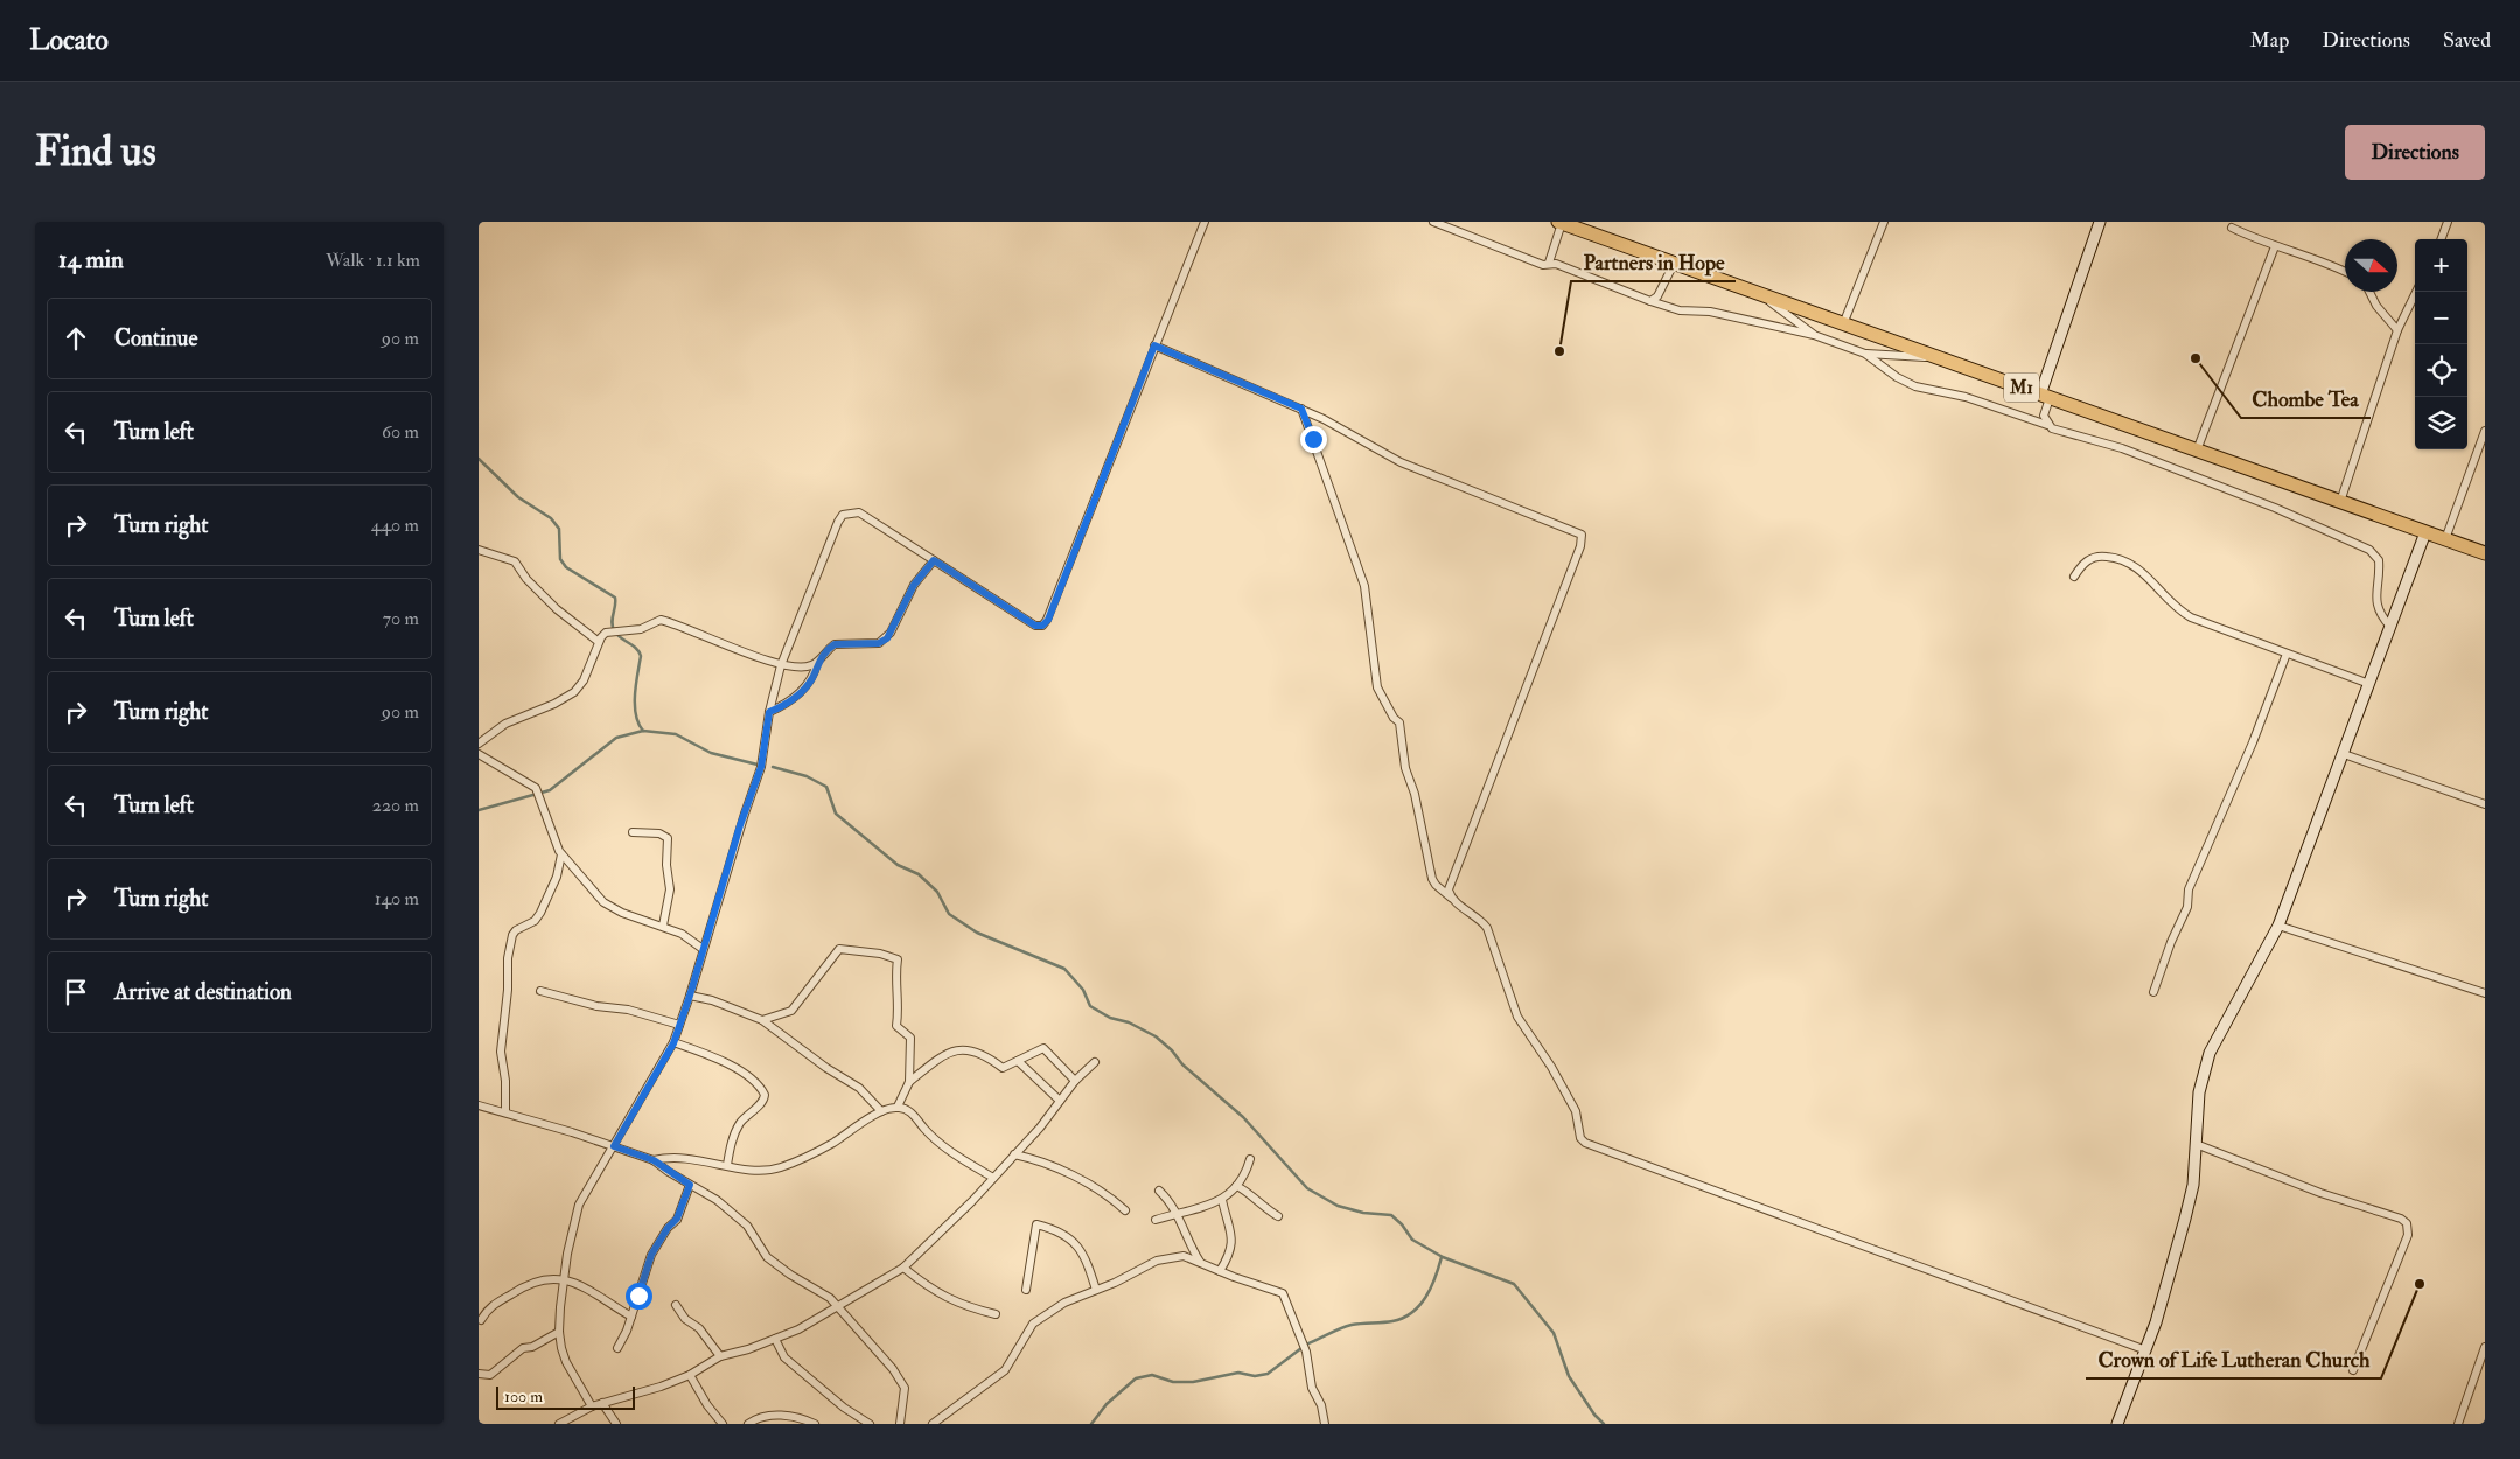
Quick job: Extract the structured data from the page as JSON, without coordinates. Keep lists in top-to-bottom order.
{
  "streets": {
    "highway": ["M1"]
  },
  "places": ["Partners in Hope", "Chombe Tea", "Crown of Life Lutheran Church"],
  "scale_bar": "100 m",
  "north": "right",
  "page": {
    "header": "Locato",
    "nav": ["Map", "Directions", "Saved"],
    "buttons": "Directions",
    "title": "Find us",
    "heading": ["14 min", "Walk · 1.1 km"],
    "map_buttons": ["+", "−"],
    "list": [
      ["Continue", "90 m"],
      ["Turn left", "60 m"],
      ["Turn right", "440 m"],
      ["Turn left", "70 m"],
      ["Turn right", "90 m"],
      ["Turn left", "220 m"],
      ["Turn right", "140 m"],
      "Arrive at destination"
    ],
    "scale": "100 m"
  }
}
